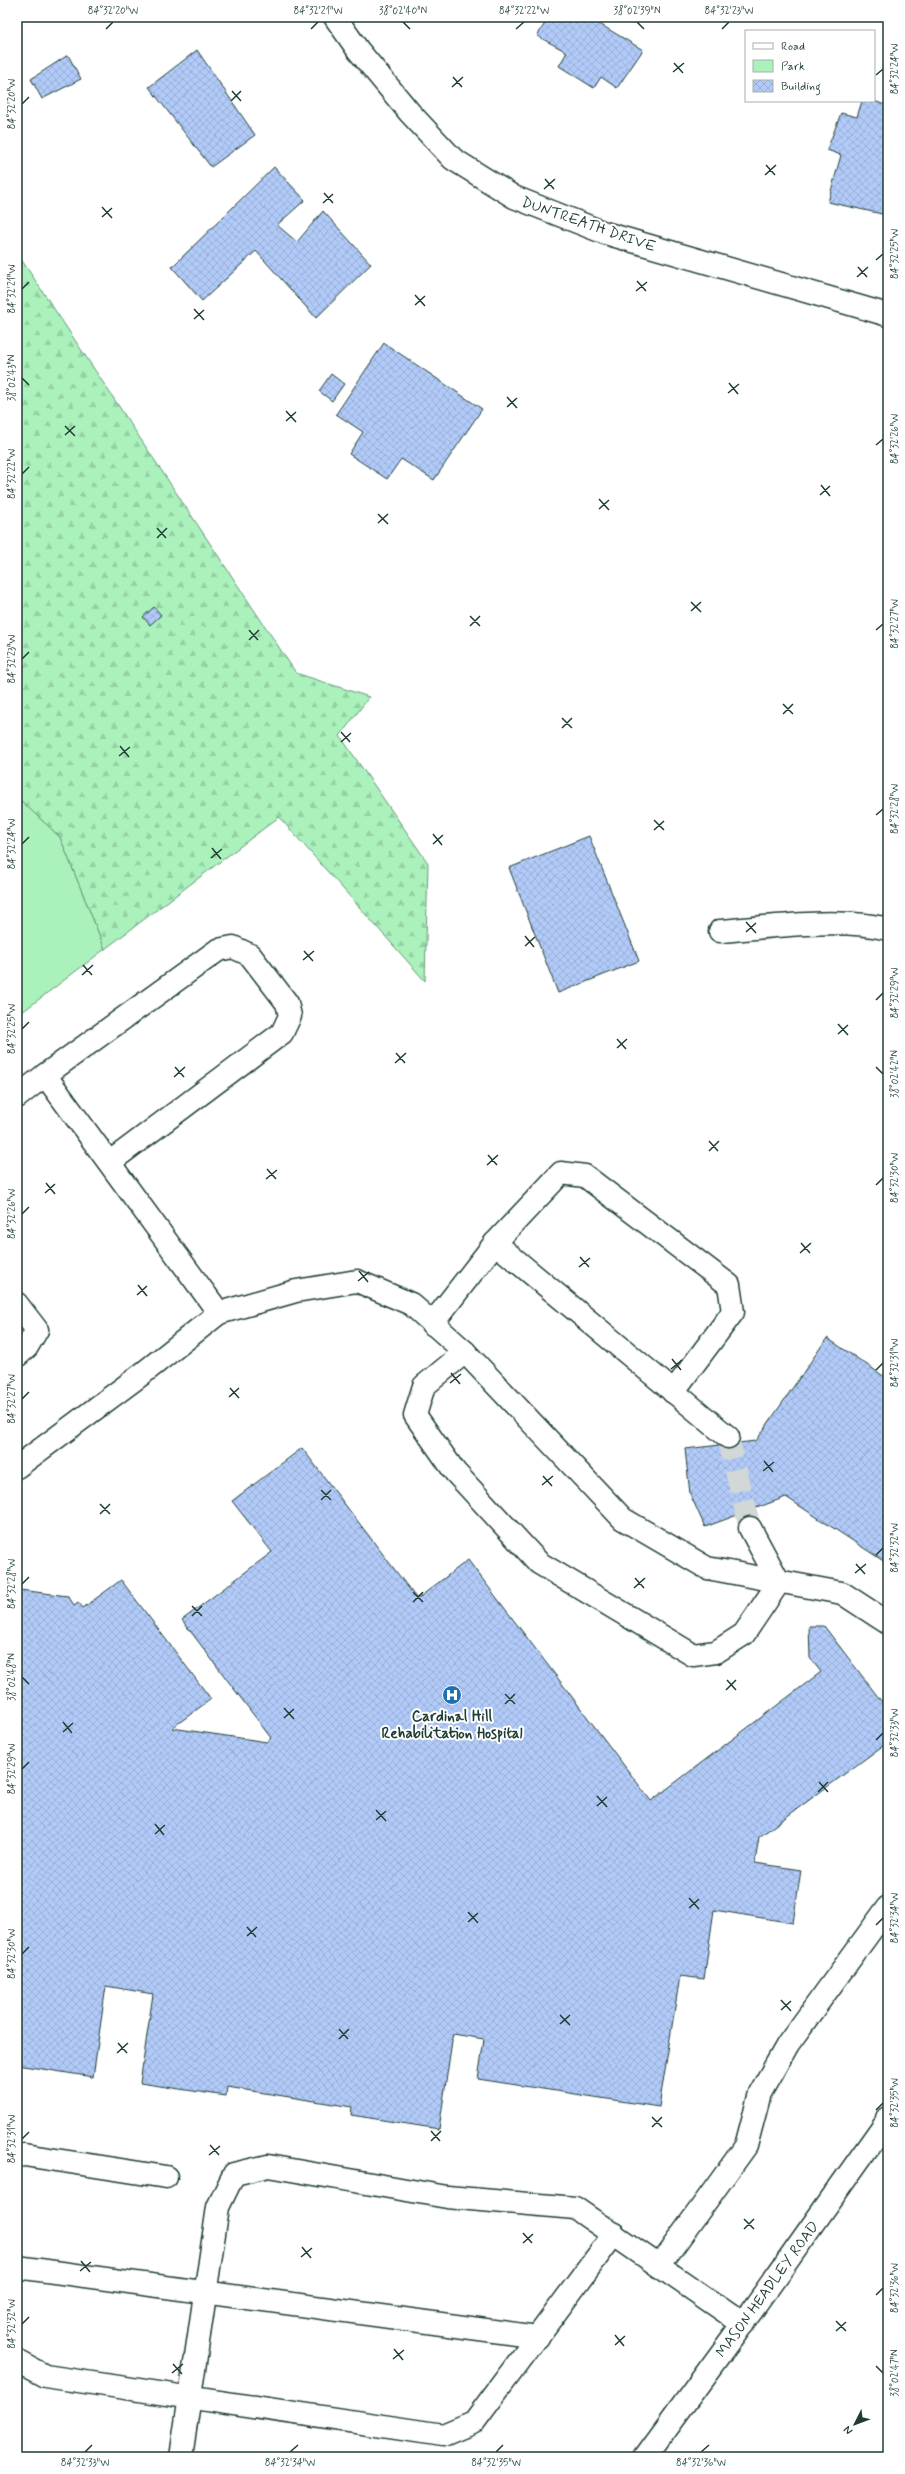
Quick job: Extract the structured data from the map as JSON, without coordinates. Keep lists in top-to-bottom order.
{
  "streets": {
    "street": ["DUNTREATH DRIVE", "MASON HEADLEY ROAD"]
  },
  "places": {
    "hospital": ["Cardinal Hill Rehabilitation Hospital"]
  },
  "legend": ["Road", "Park", "Building"],
  "north": "bottom left",
  "coordinates": [
    "84°32'20\"W",
    "84°32'21\"W",
    "38°02'40\"N",
    "84°32'22\"W",
    "38°02'39\"N",
    "84°32'23\"W",
    "84°32'24\"W",
    "84°32'25\"W",
    "38°02'43\"N",
    "84°32'26\"W",
    "84°32'27\"W",
    "84°32'28\"W",
    "84°32'29\"W",
    "38°02'42\"N",
    "84°32'30\"W",
    "84°32'31\"W",
    "84°32'32\"W",
    "38°02'48\"N",
    "84°32'33\"W",
    "84°32'34\"W",
    "84°32'35\"W",
    "84°32'36\"W",
    "38°02'47\"N"
  ]
}
